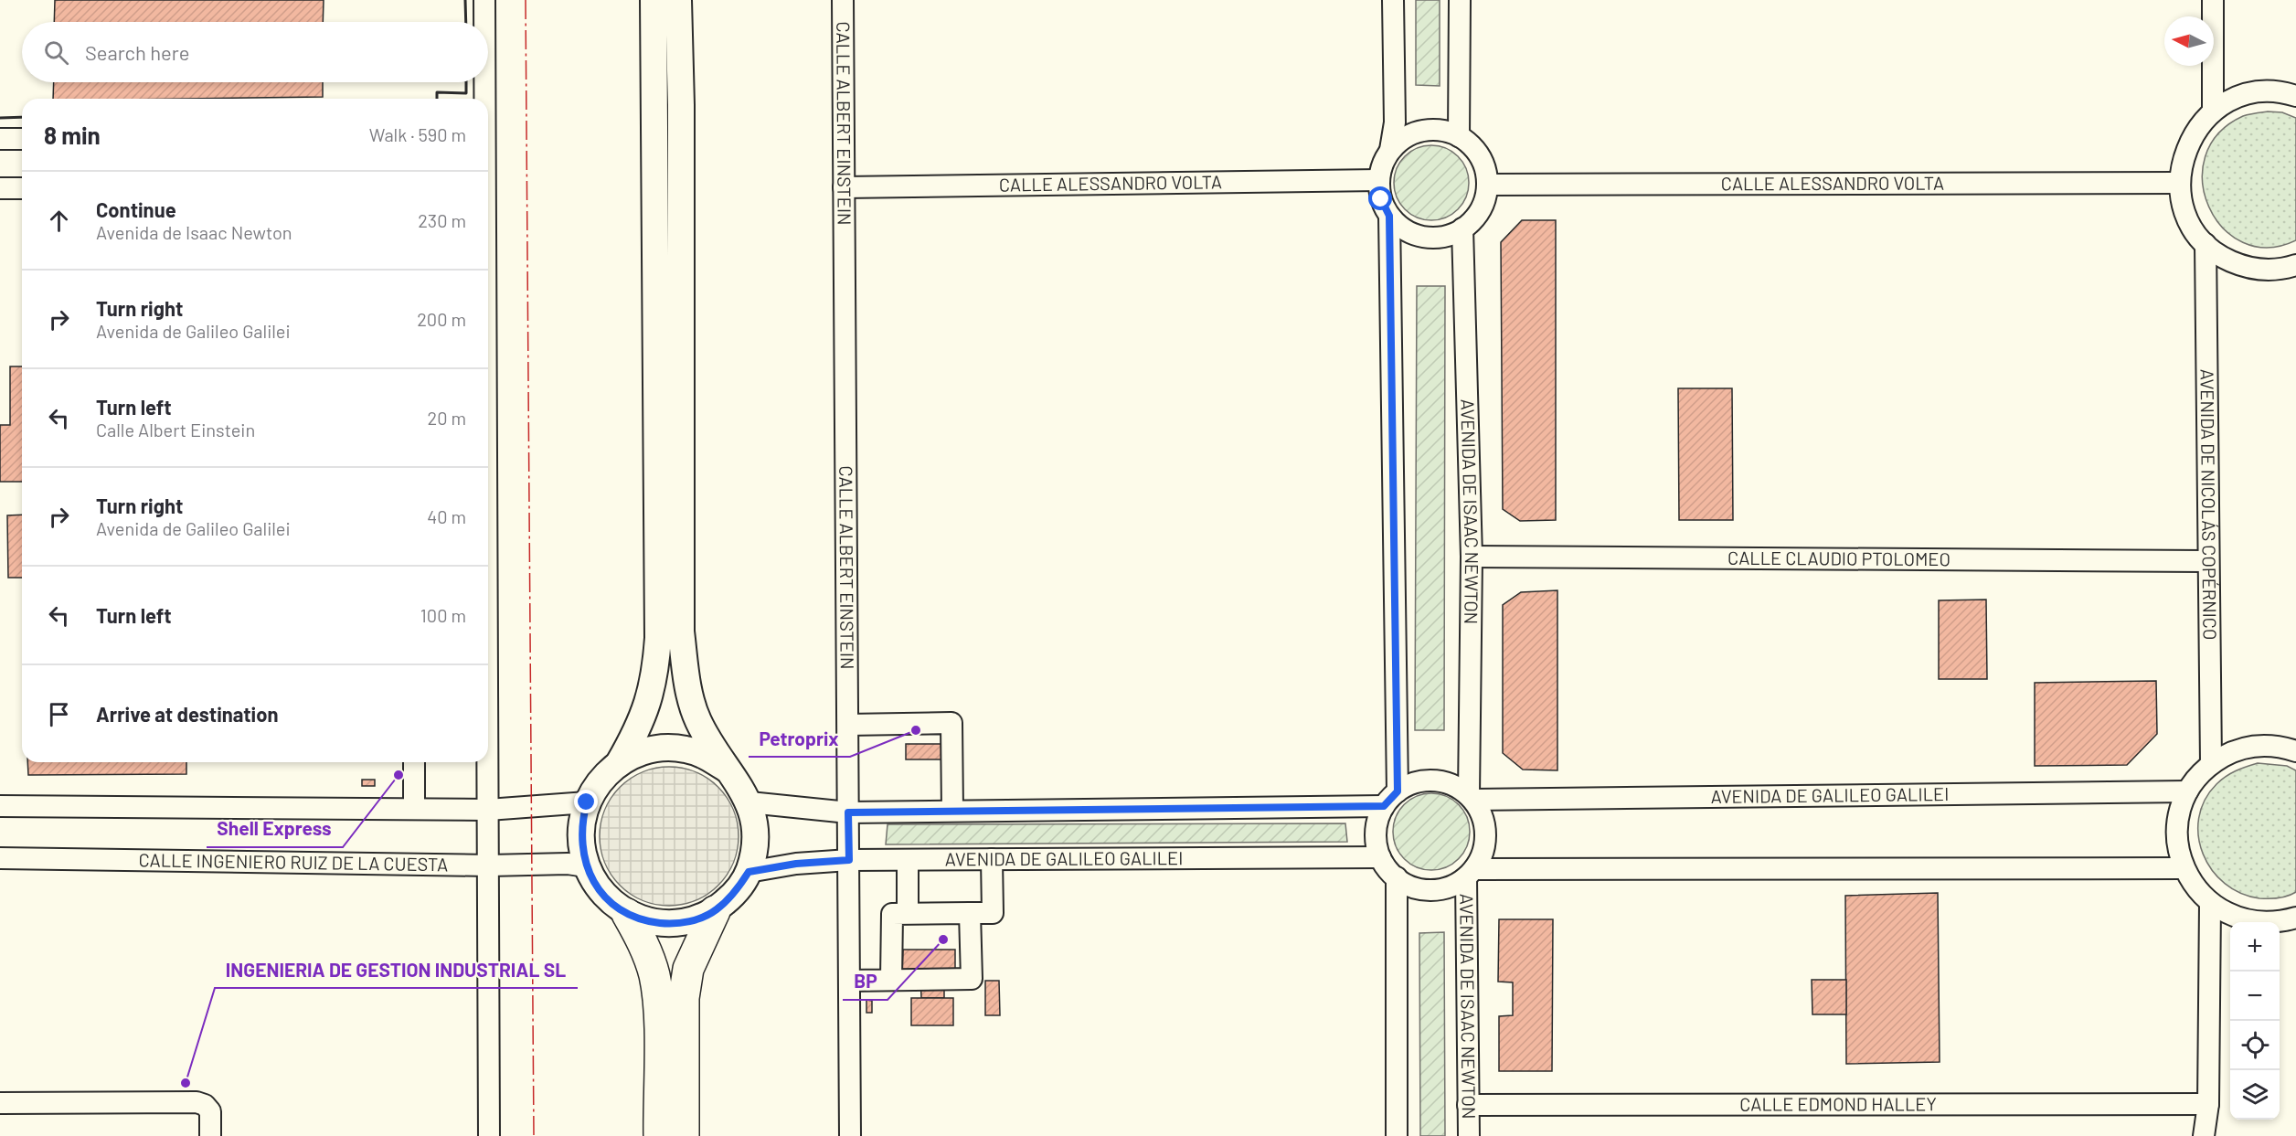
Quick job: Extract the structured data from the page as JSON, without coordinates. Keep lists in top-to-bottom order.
{
  "streets": {
    "street": [
      "CALLE ALBERT EINSTEIN",
      "CALLE ALESSANDRO VOLTA",
      "AVENIDA DE NICOLÁS COPÉRNICO",
      "AVENIDA DE ISAAC NEWTON",
      "CALLE CLAUDIO PTOLOMEO",
      "AVENIDA DE GALILEO GALILEI",
      "CALLE INGENIERO RUIZ DE LA CUESTA",
      "CALLE EDMOND HALLEY"
    ]
  },
  "crossings": [
    ["CALLE ALBERT EINSTEIN", "CALLE ALESSANDRO VOLTA"],
    ["CALLE ALBERT EINSTEIN", "AVENIDA DE GALILEO GALILEI"],
    ["CALLE ALESSANDRO VOLTA", "AVENIDA DE ISAAC NEWTON"],
    ["AVENIDA DE NICOLÁS COPÉRNICO", "CALLE CLAUDIO PTOLOMEO"],
    ["AVENIDA DE ISAAC NEWTON", "CALLE CLAUDIO PTOLOMEO"],
    ["AVENIDA DE ISAAC NEWTON", "AVENIDA DE GALILEO GALILEI"],
    ["AVENIDA DE ISAAC NEWTON", "CALLE EDMOND HALLEY"],
    ["AVENIDA DE GALILEO GALILEI", "CALLE INGENIERO RUIZ DE LA CUESTA"]
  ],
  "places": [
    "Petroprix",
    "Shell Express",
    "BP",
    "INGENIERIA DE GESTION INDUSTRIAL SL"
  ],
  "north": "left",
  "page": {
    "search": "Search here",
    "heading": ["8 min", "Walk · 590 m"],
    "list": [
      ["Continue", "Avenida de Isaac Newton", "230 m"],
      ["Turn right", "Avenida de Galileo Galilei", "200 m"],
      ["Turn left", "Calle Albert Einstein", "20 m"],
      ["Turn right", "Avenida de Galileo Galilei", "40 m"],
      ["Turn left", "100 m"],
      "Arrive at destination"
    ],
    "map_buttons": ["+", "−"]
  }
}
